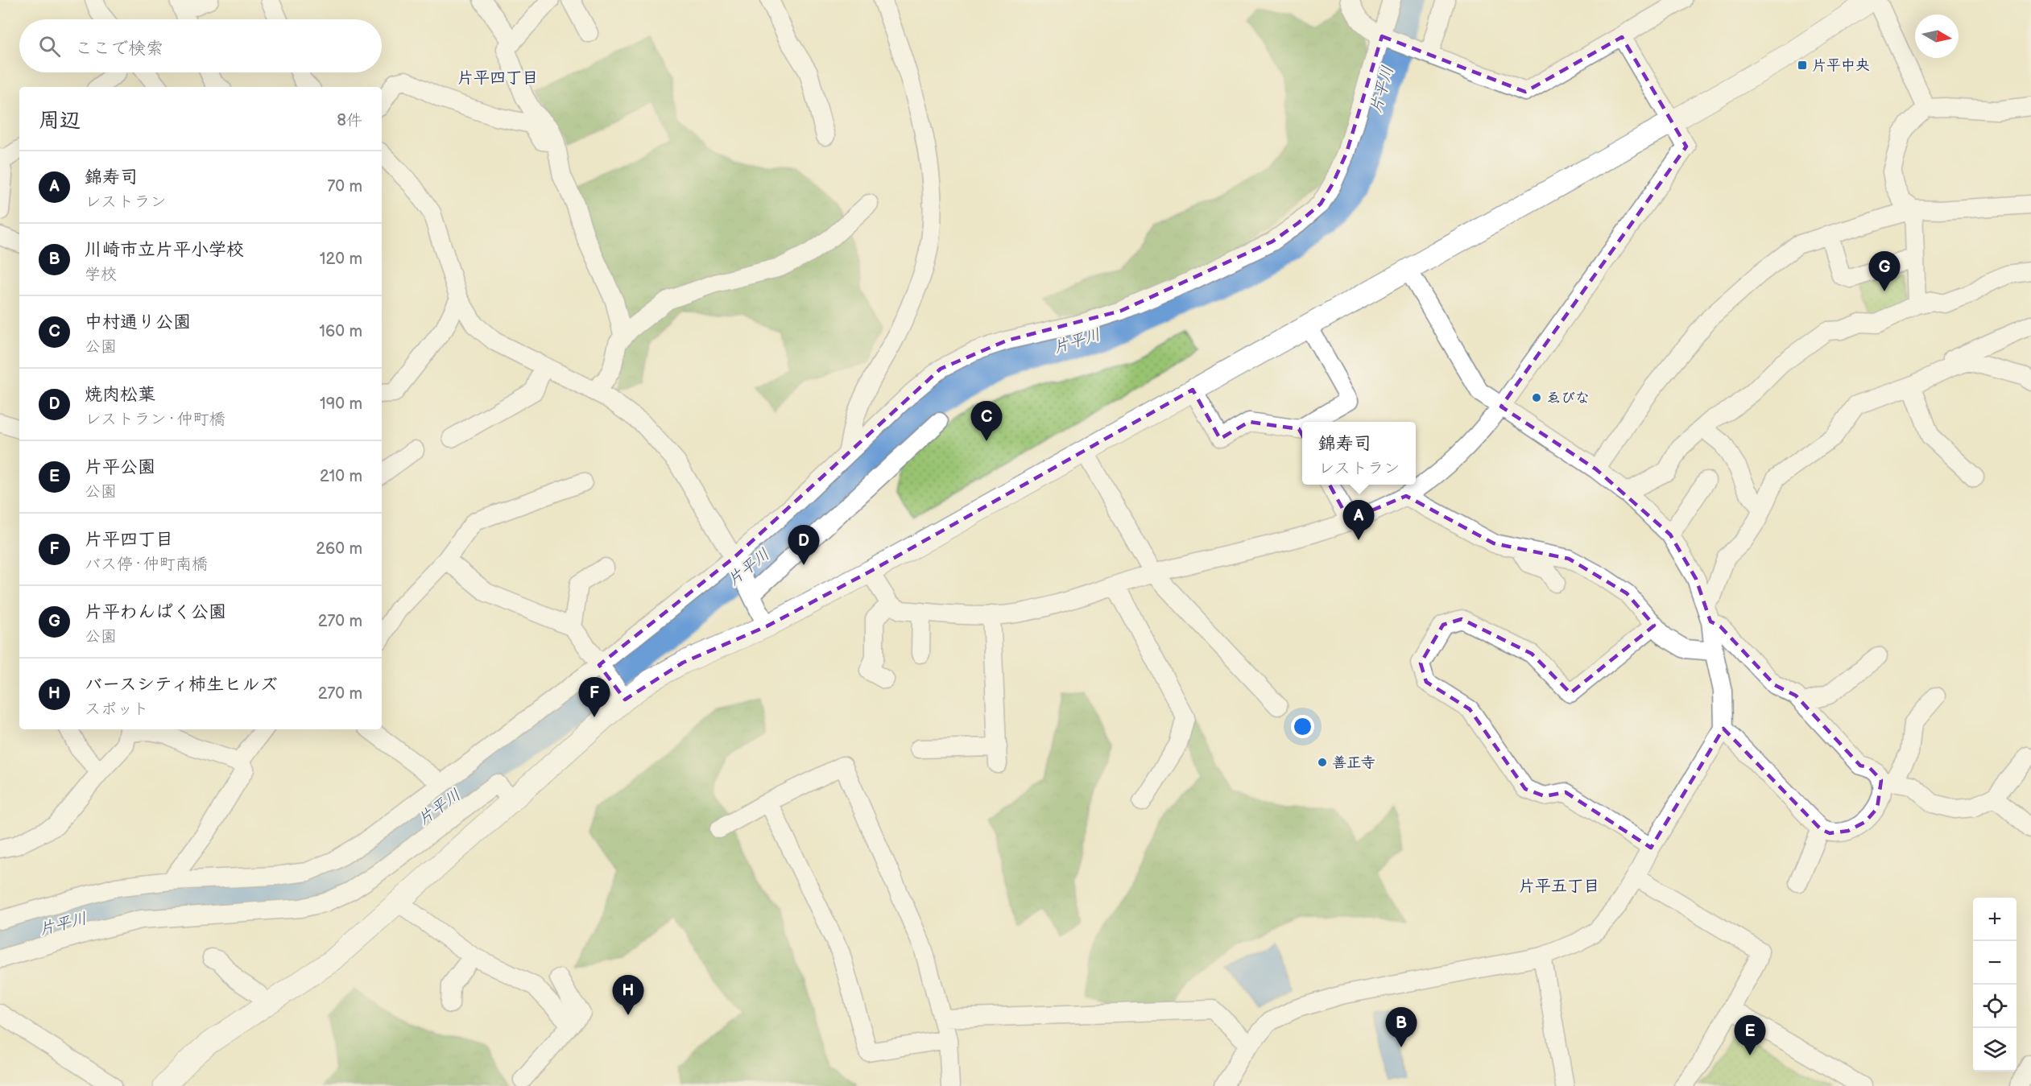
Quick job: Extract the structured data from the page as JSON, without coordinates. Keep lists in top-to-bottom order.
{
  "districts": ["片平四丁目", "片平五丁目"],
  "water": ["片平川"],
  "places": {
    "transit": ["片平中央"],
    "other": ["ゑびな", "善正寺"]
  },
  "north": "right",
  "page": {
    "search": "ここで検索",
    "heading": ["周辺", "8件"],
    "list": [
      {
        "mark": "A",
        "name": "錦寿司",
        "note": "レストラン",
        "value": "70 m"
      },
      {
        "mark": "B",
        "name": "川崎市立片平小学校",
        "note": "学校",
        "value": "120 m"
      },
      {
        "mark": "C",
        "name": "中村通り公園",
        "note": "公園",
        "value": "160 m"
      },
      {
        "mark": "D",
        "name": "焼肉松葉",
        "note": "レストラン · 仲町橋",
        "value": "190 m"
      },
      {
        "mark": "E",
        "name": "片平公園",
        "note": "公園",
        "value": "210 m"
      },
      {
        "mark": "F",
        "name": "片平四丁目",
        "note": "バス停 · 仲町南橋",
        "value": "260 m"
      },
      {
        "mark": "G",
        "name": "片平わんぱく公園",
        "note": "公園",
        "value": "270 m"
      },
      {
        "mark": "H",
        "name": "バースシティ柿生ヒルズ",
        "note": "スポット",
        "value": "270 m"
      }
    ],
    "pins": [
      "G",
      "C",
      "A",
      "D",
      "F",
      "H",
      "B",
      "E"
    ],
    "popup": ["錦寿司", "レストラン"],
    "map_buttons": ["+", "−"]
  }
}
